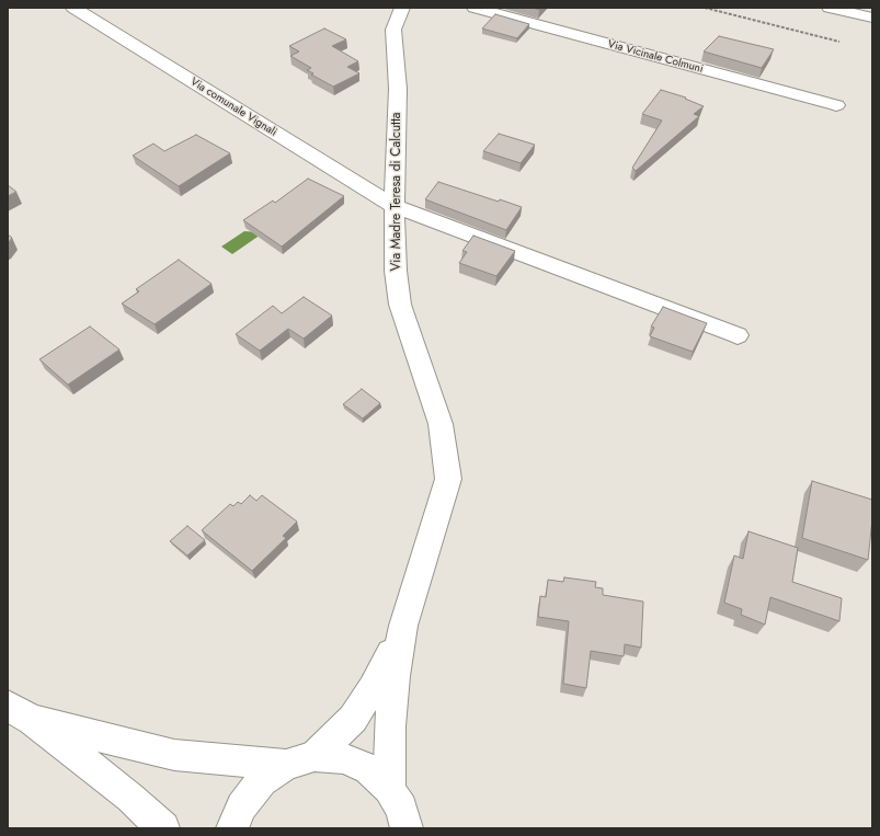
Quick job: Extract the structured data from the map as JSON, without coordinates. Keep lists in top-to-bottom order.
{
  "streets": {
    "street": ["Via Vicinale Colmuni", "Via comunale Vignali", "Via Madre Teresa di Calcutta"]
  },
  "crossings": [
    ["Via comunale Vignali", "Via Madre Teresa di Calcutta"]
  ]
}
